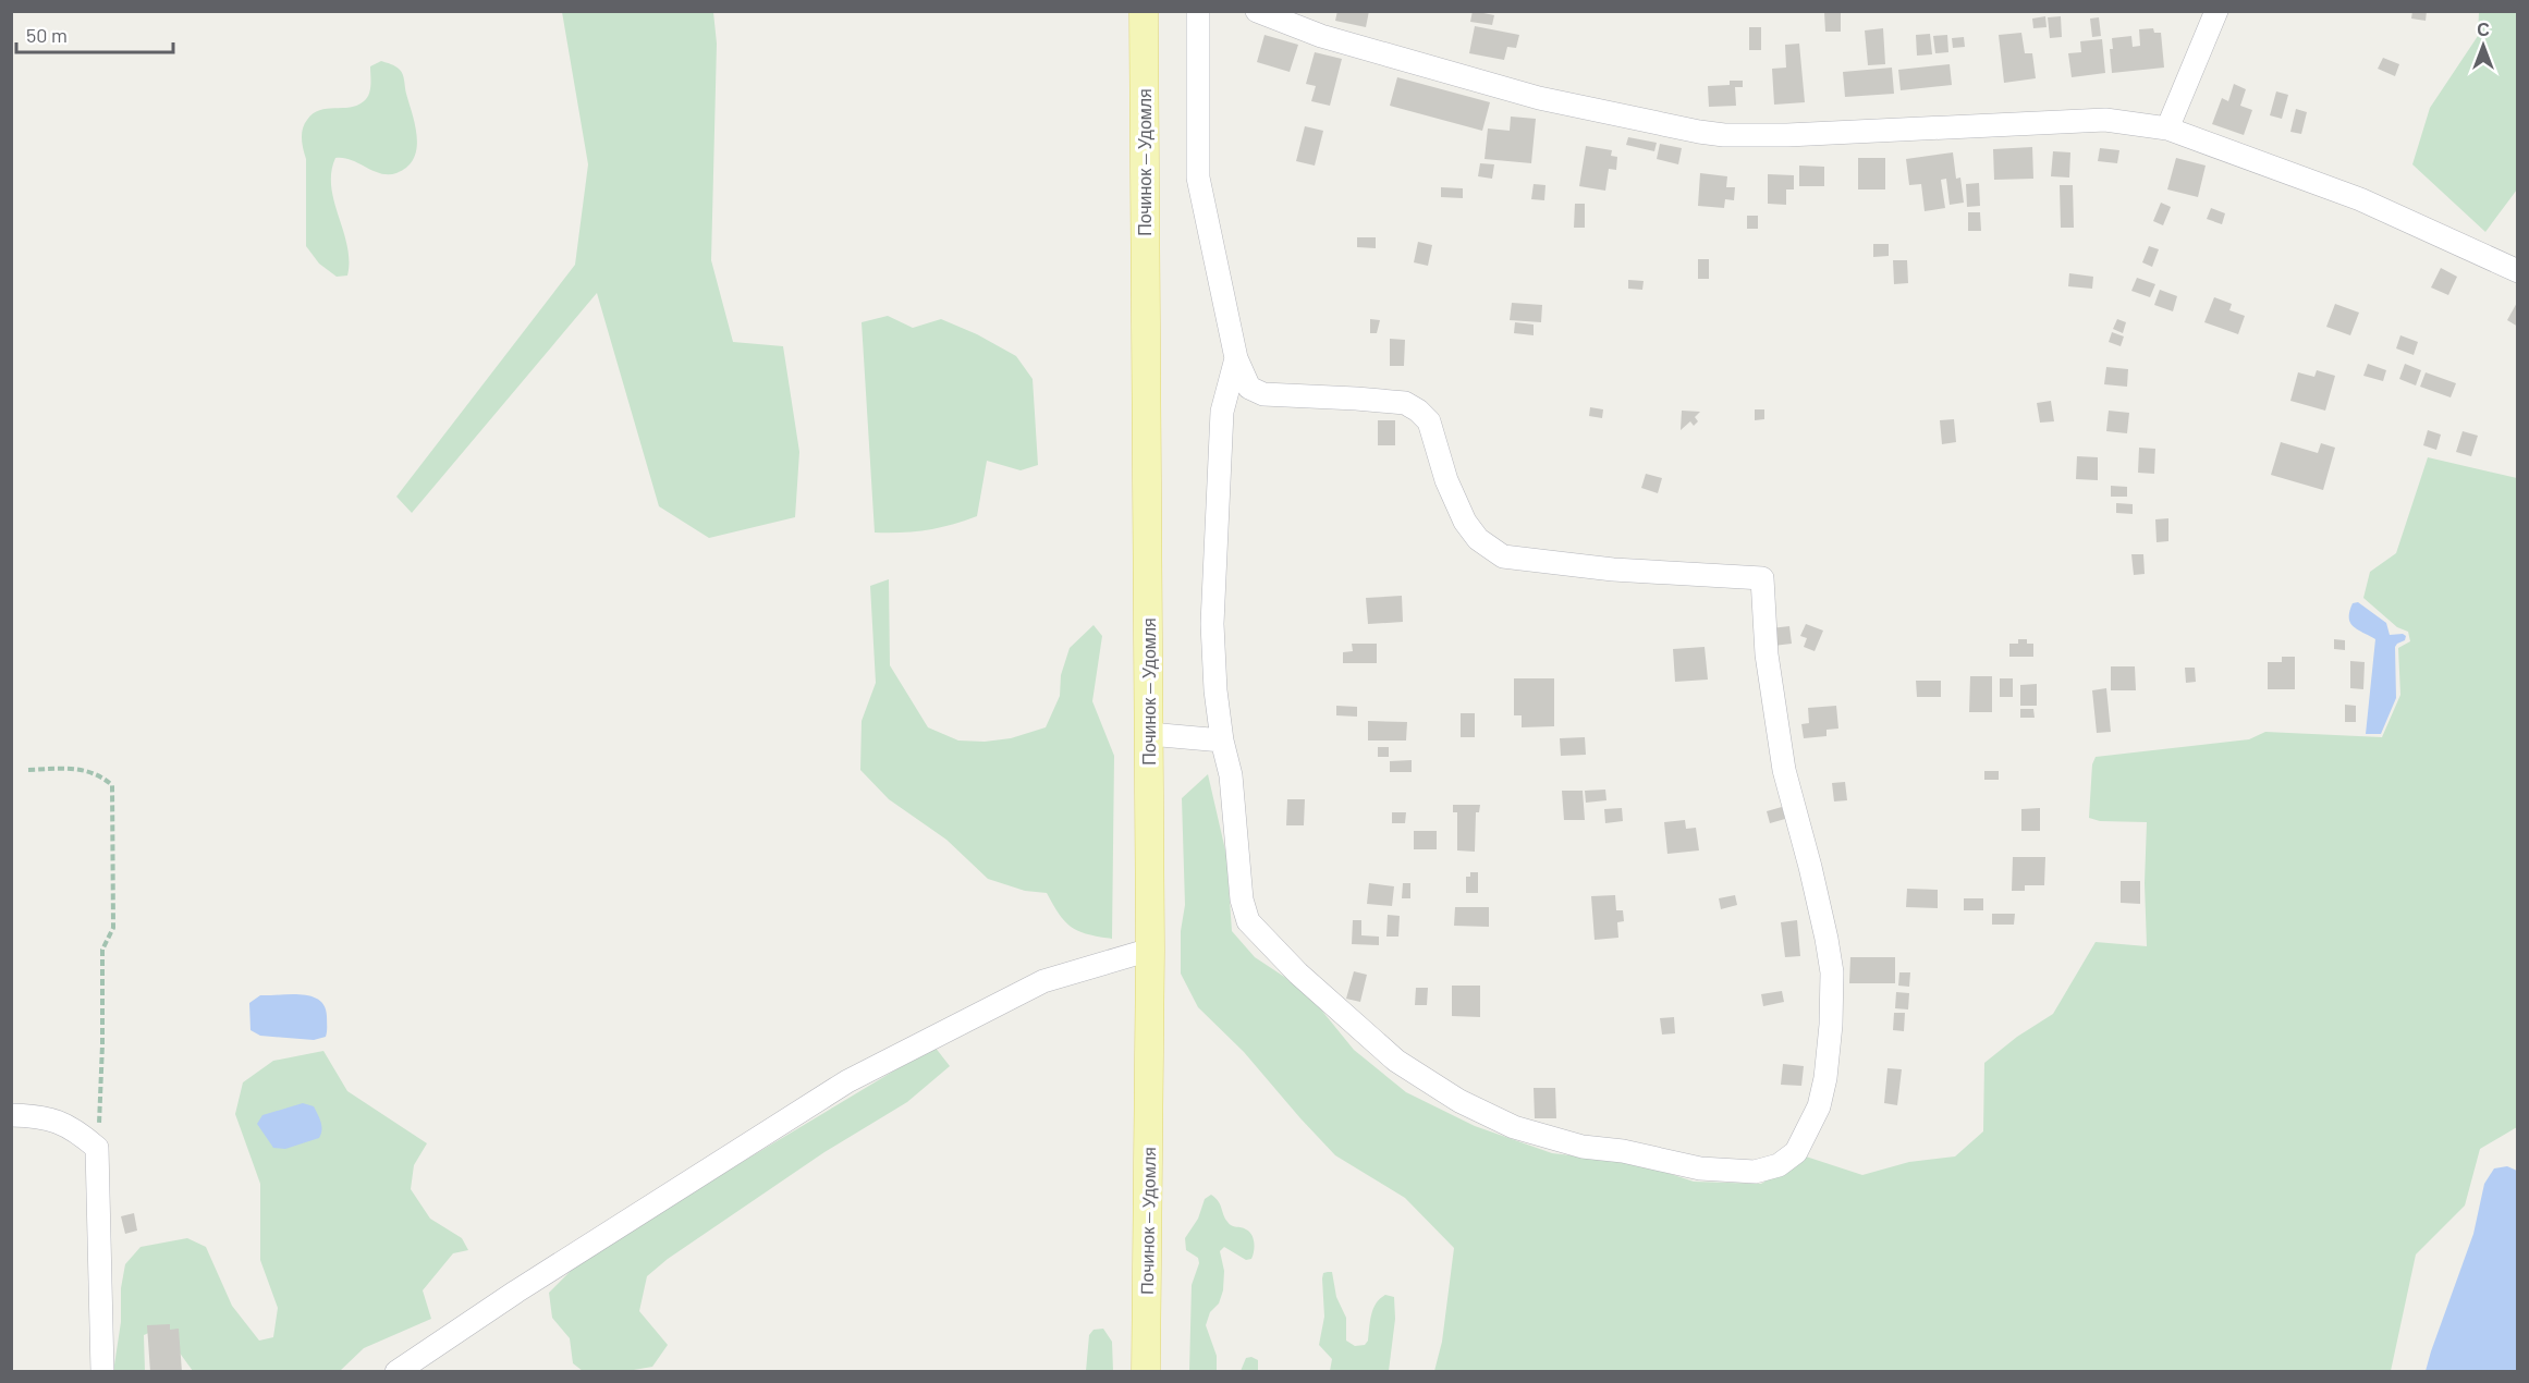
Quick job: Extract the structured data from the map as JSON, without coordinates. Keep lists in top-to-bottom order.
{
  "streets": {
    "main road": ["Починок — Удомля"]
  },
  "scale_bar": "50 m",
  "north": "top"
}
